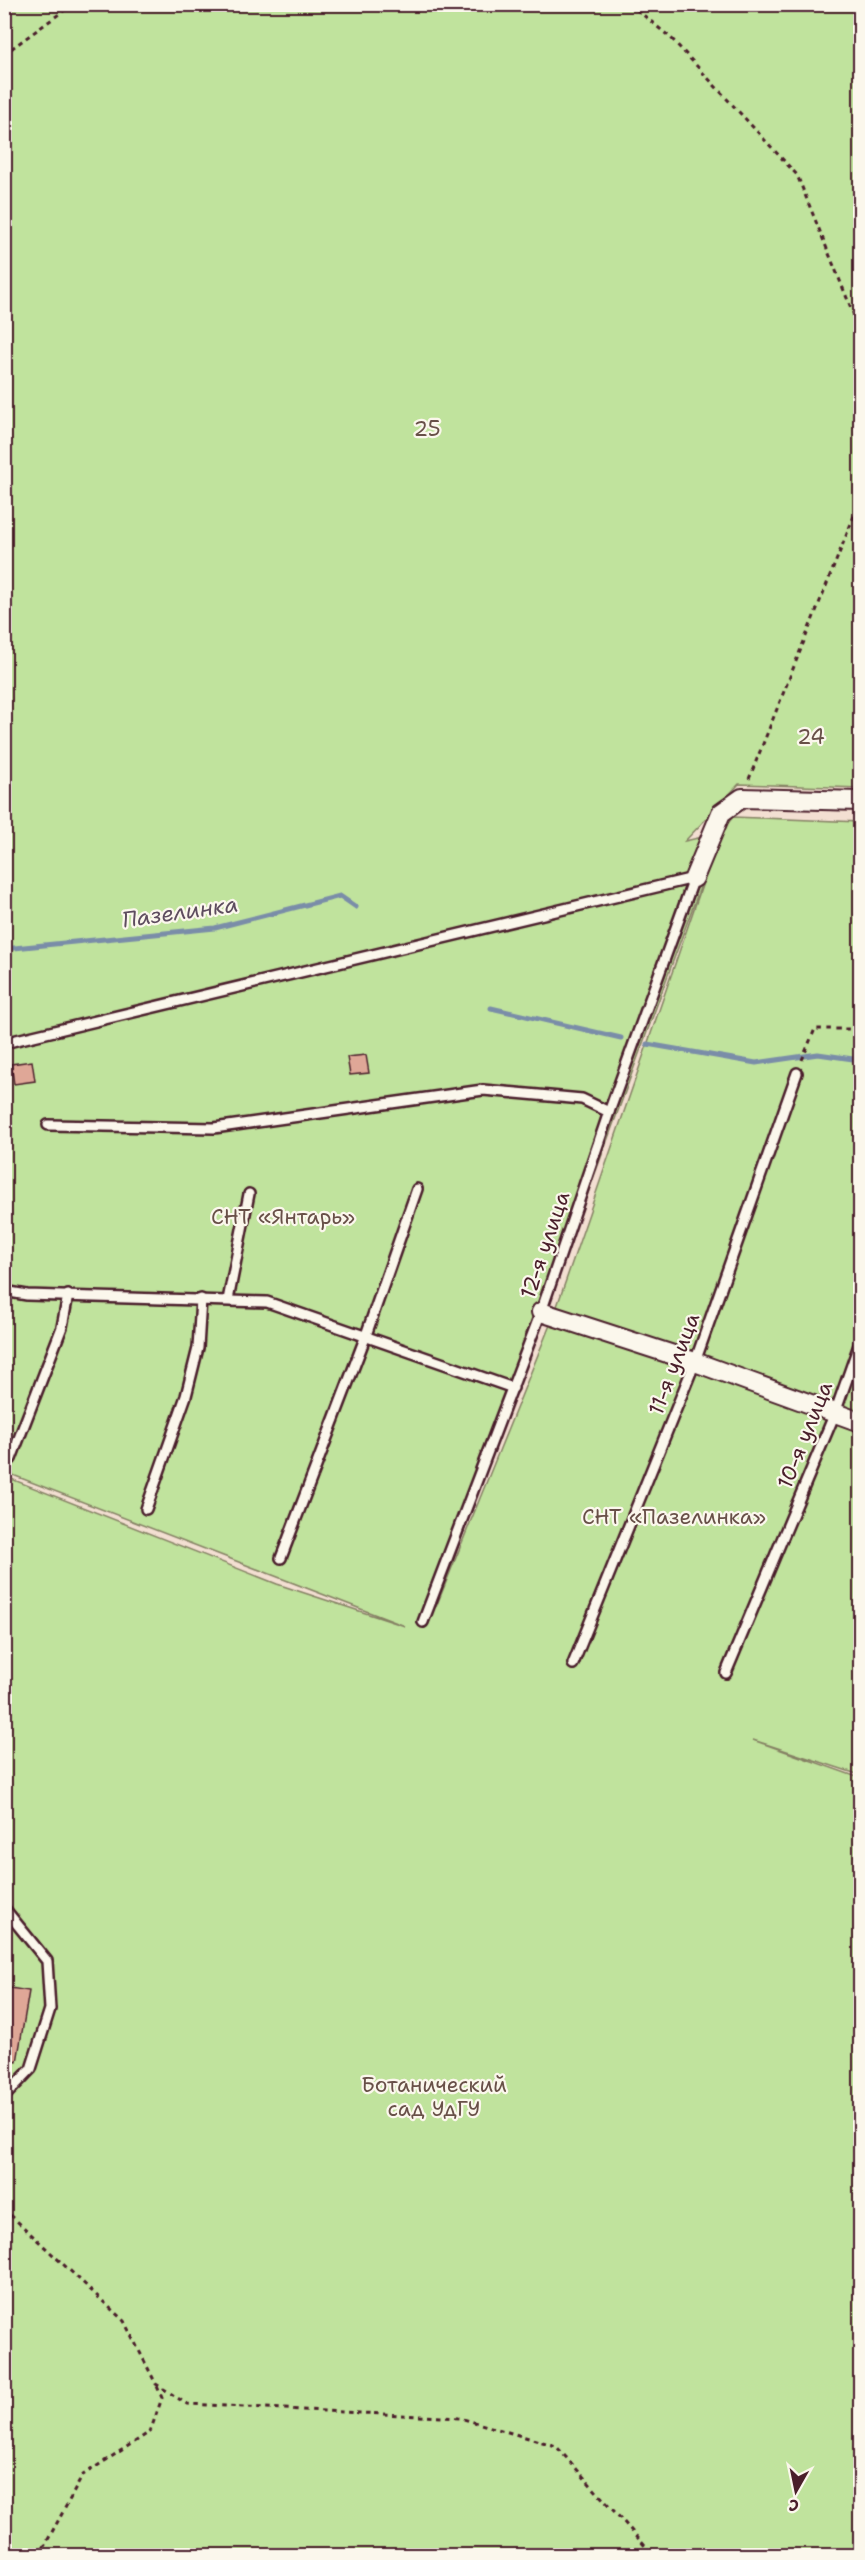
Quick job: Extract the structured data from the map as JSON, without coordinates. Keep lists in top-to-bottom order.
{
  "streets": {
    "lane": ["12-я улица", "11-я улица", "10-я улица"]
  },
  "water": ["Пазелинка"],
  "parks": [
    "25",
    "24",
    "СНТ «Янтарь»",
    "СНТ «Пазелинка»",
    "Ботанический сад УдГУ"
  ],
  "north": "bottom"
}
